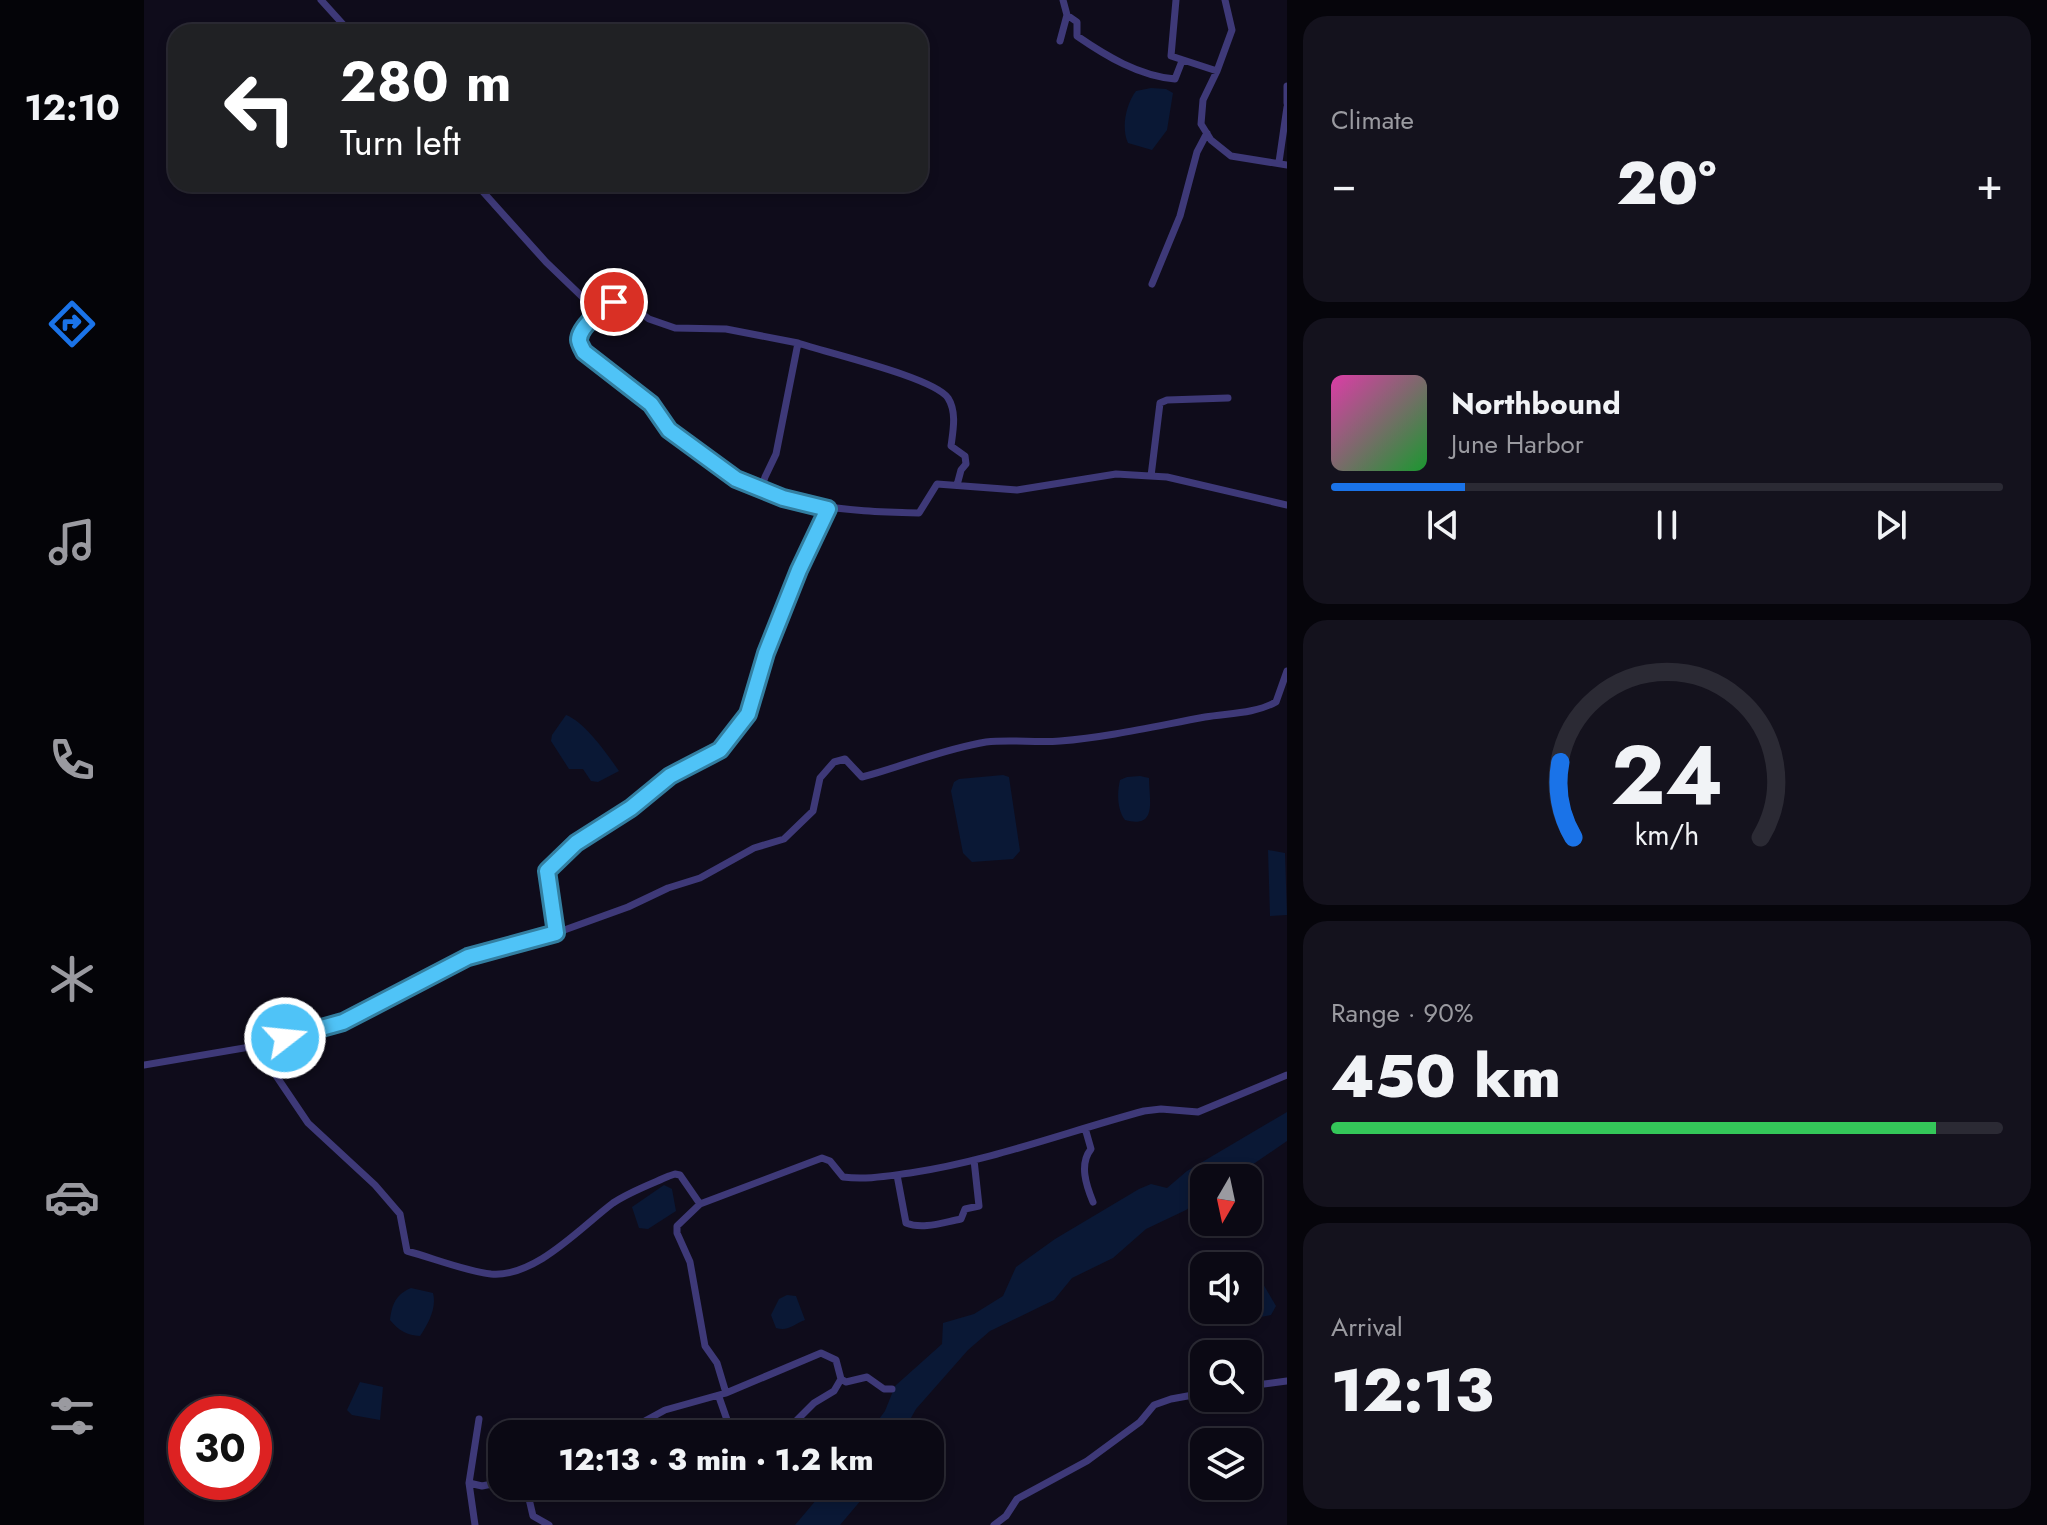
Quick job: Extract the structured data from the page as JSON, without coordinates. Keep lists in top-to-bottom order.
{
  "north": "bottom",
  "page": {
    "tabs": "12:10",
    "tile": [
      "Climate",
      ["Range · 90%", "450 km"],
      ["Arrival", "12:13"]
    ],
    "turn": ["280 m", "Turn left"],
    "heat": ["−", "20°", "+"],
    "song": ["Northbound", "June Harbor"],
    "limit": "30",
    "trip": "12:13 · 3 min · 1.2 km",
    "gauge": ["24", "km/h"]
  }
}
